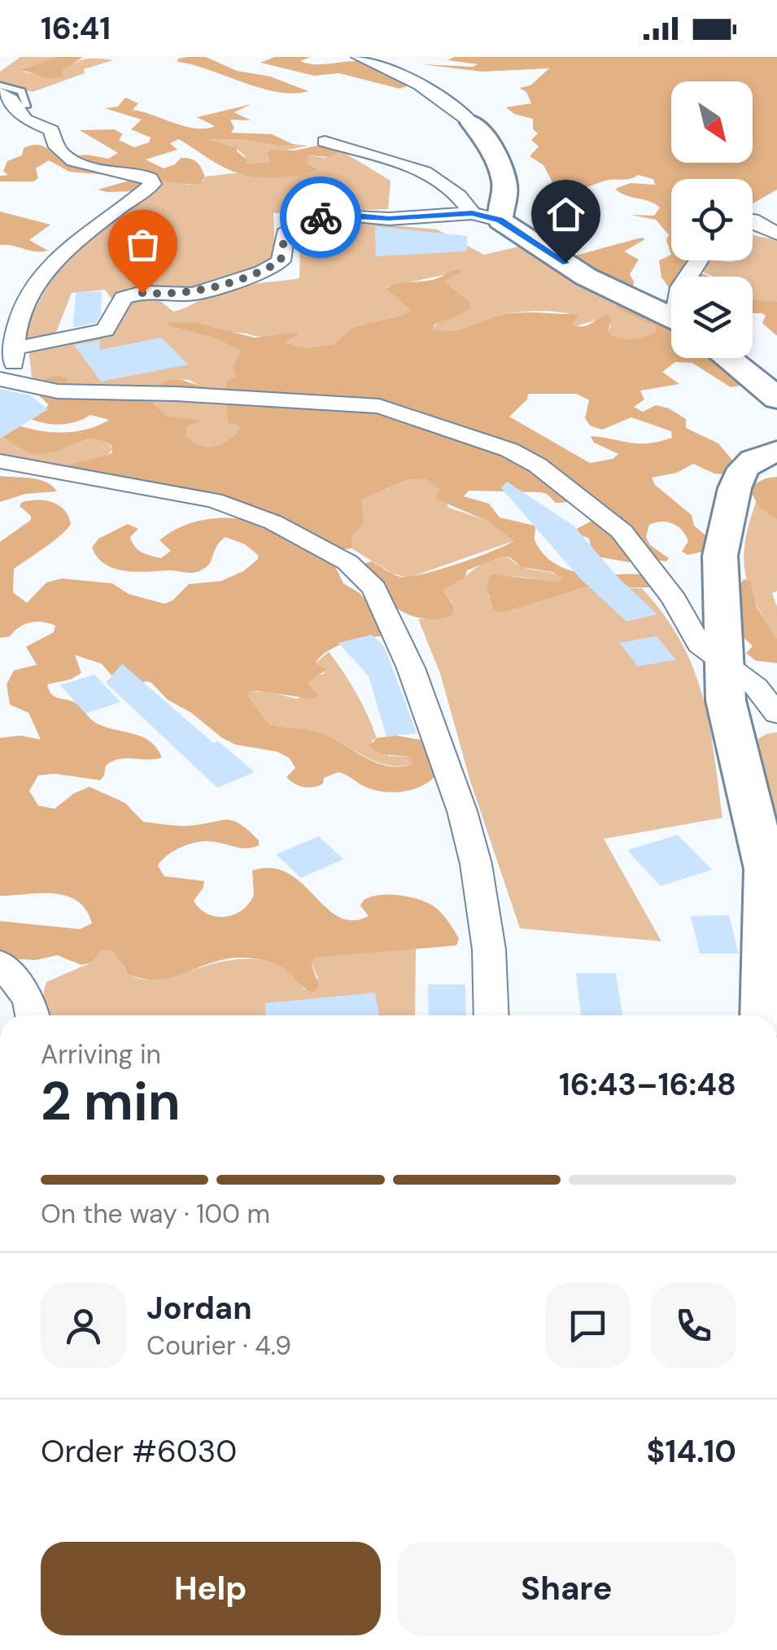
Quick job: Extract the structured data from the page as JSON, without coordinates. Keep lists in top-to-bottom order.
{
  "north": "bottom right",
  "page": {
    "status": "16:41",
    "heading": ["2 min", "Arriving in", "16:43–16:48"],
    "panel": [
      "Jordan",
      "Courier · 4.9",
      "Order #6030",
      "$14.10"
    ],
    "bar": "On the way · 100 m",
    "buttons": ["Help", "Share"]
  }
}
